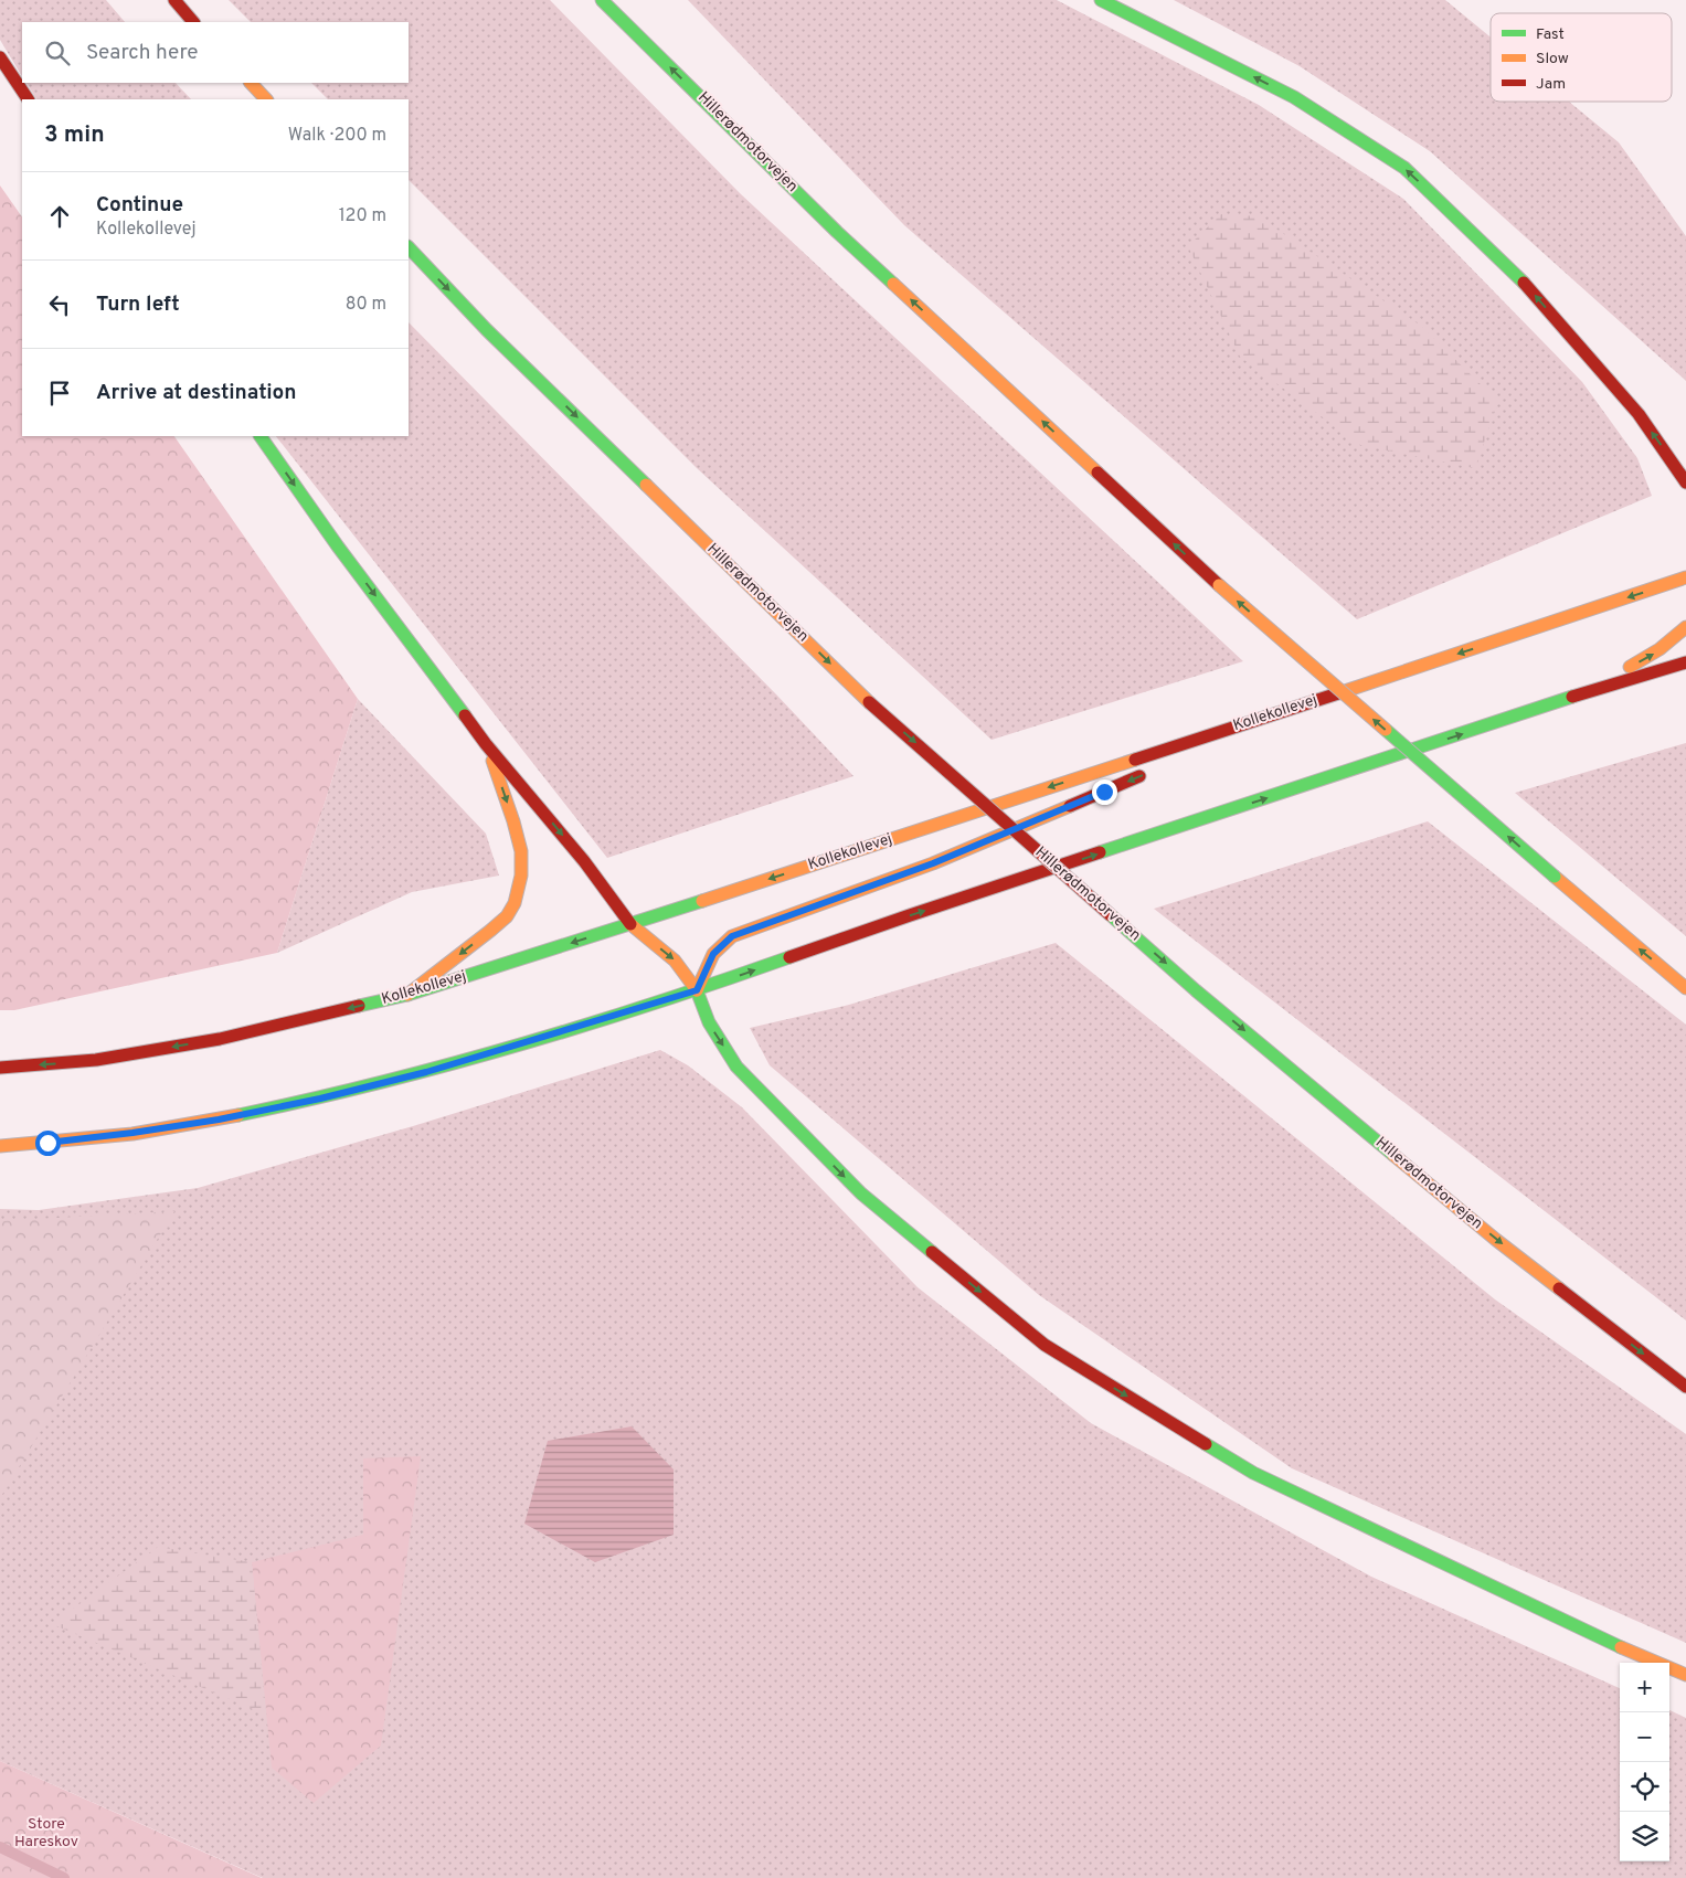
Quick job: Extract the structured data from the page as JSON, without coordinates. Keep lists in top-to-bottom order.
{
  "streets": {
    "main road": ["Hillerødmotorvejen", "Kollekollevej"]
  },
  "parks": ["Store Hareskov"],
  "legend": ["Fast", "Slow", "Jam"],
  "page": {
    "search": "Search here",
    "heading": ["3 min", "Walk · 200 m"],
    "list": [
      ["Continue", "Kollekollevej", "120 m"],
      ["Turn left", "80 m"],
      "Arrive at destination"
    ],
    "map_buttons": ["+", "−"]
  }
}
